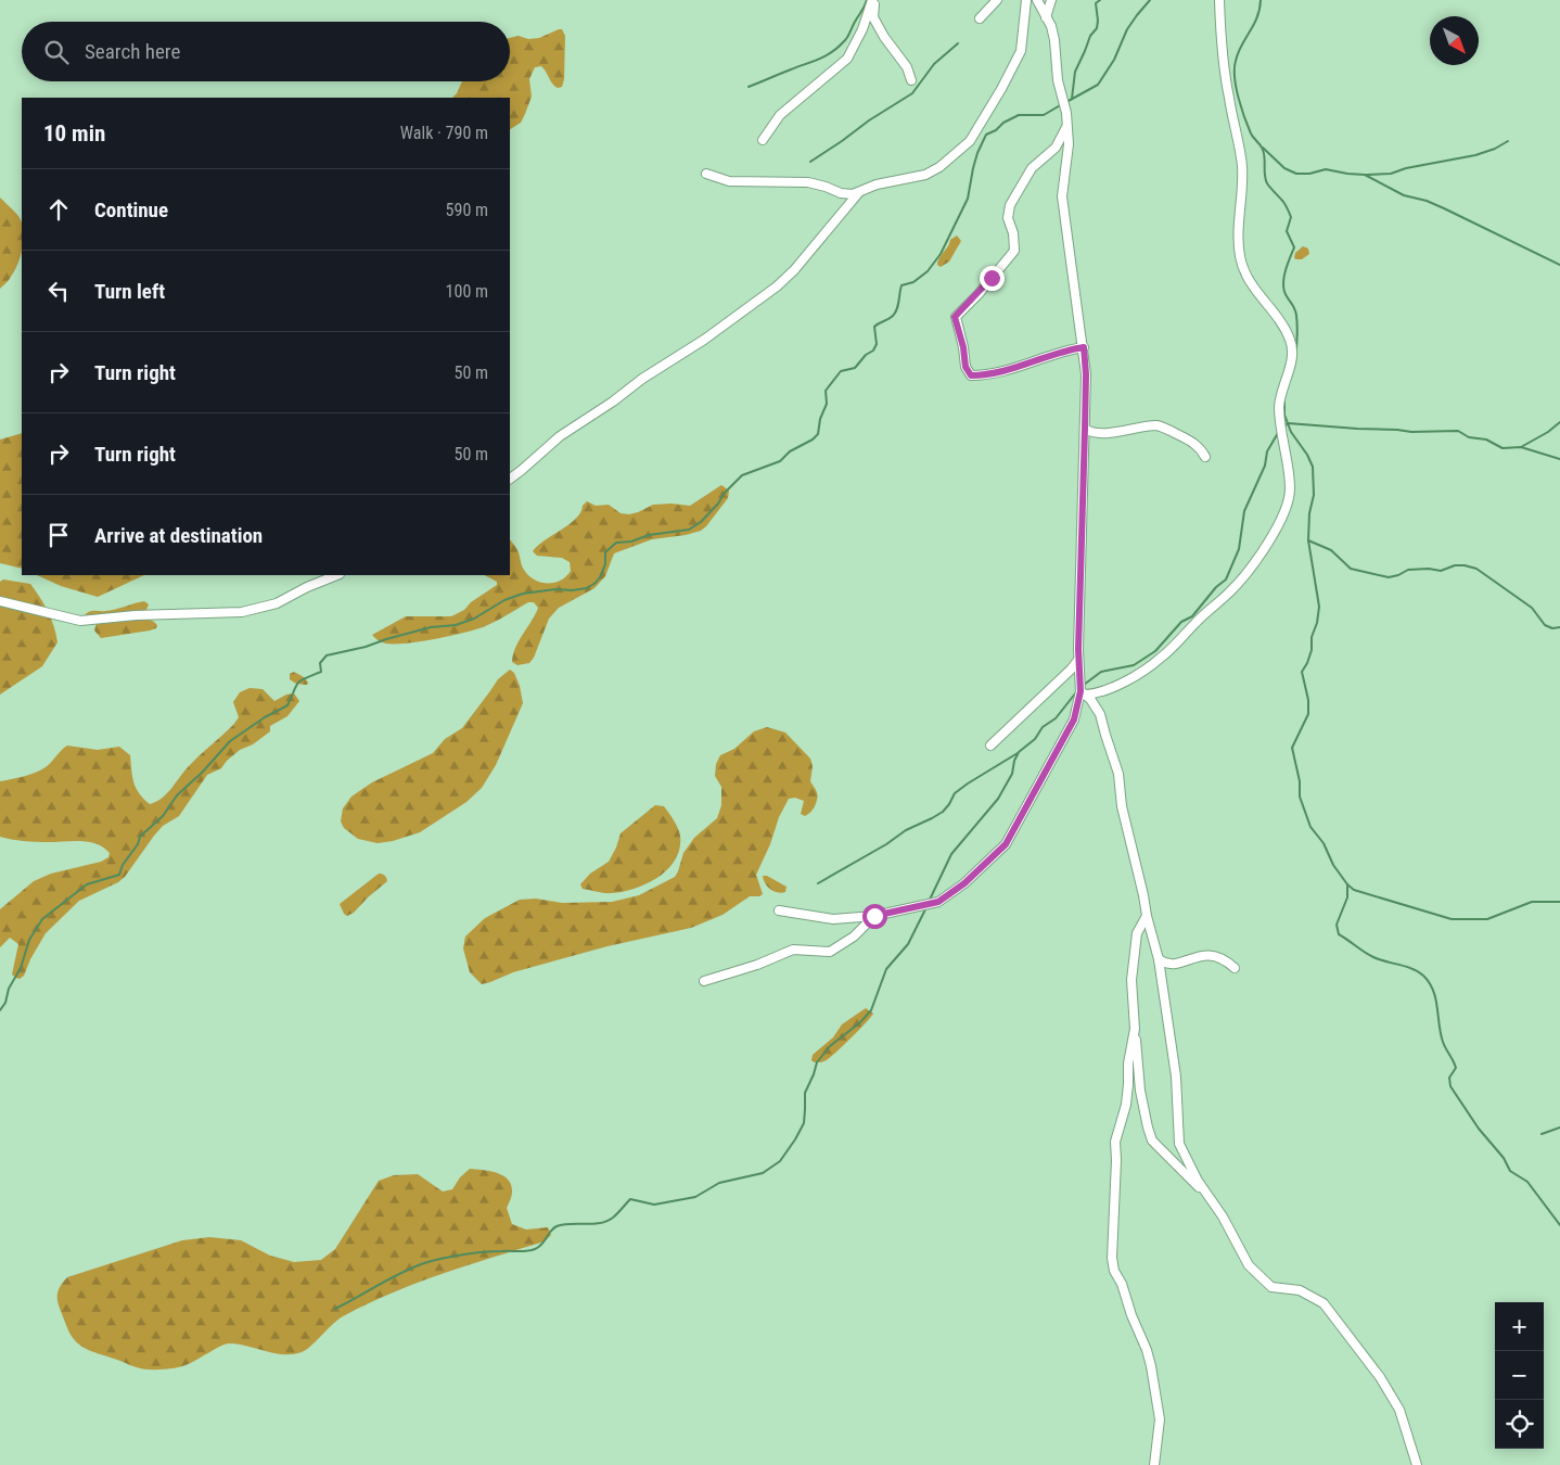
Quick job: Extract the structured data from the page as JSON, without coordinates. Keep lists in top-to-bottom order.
{
  "north": "bottom right",
  "page": {
    "search": "Search here",
    "heading": ["10 min", "Walk · 790 m"],
    "list": [
      ["Continue", "590 m"],
      ["Turn left", "100 m"],
      ["Turn right", "50 m"],
      ["Turn right", "50 m"],
      "Arrive at destination"
    ],
    "map_buttons": ["+", "−"]
  }
}
